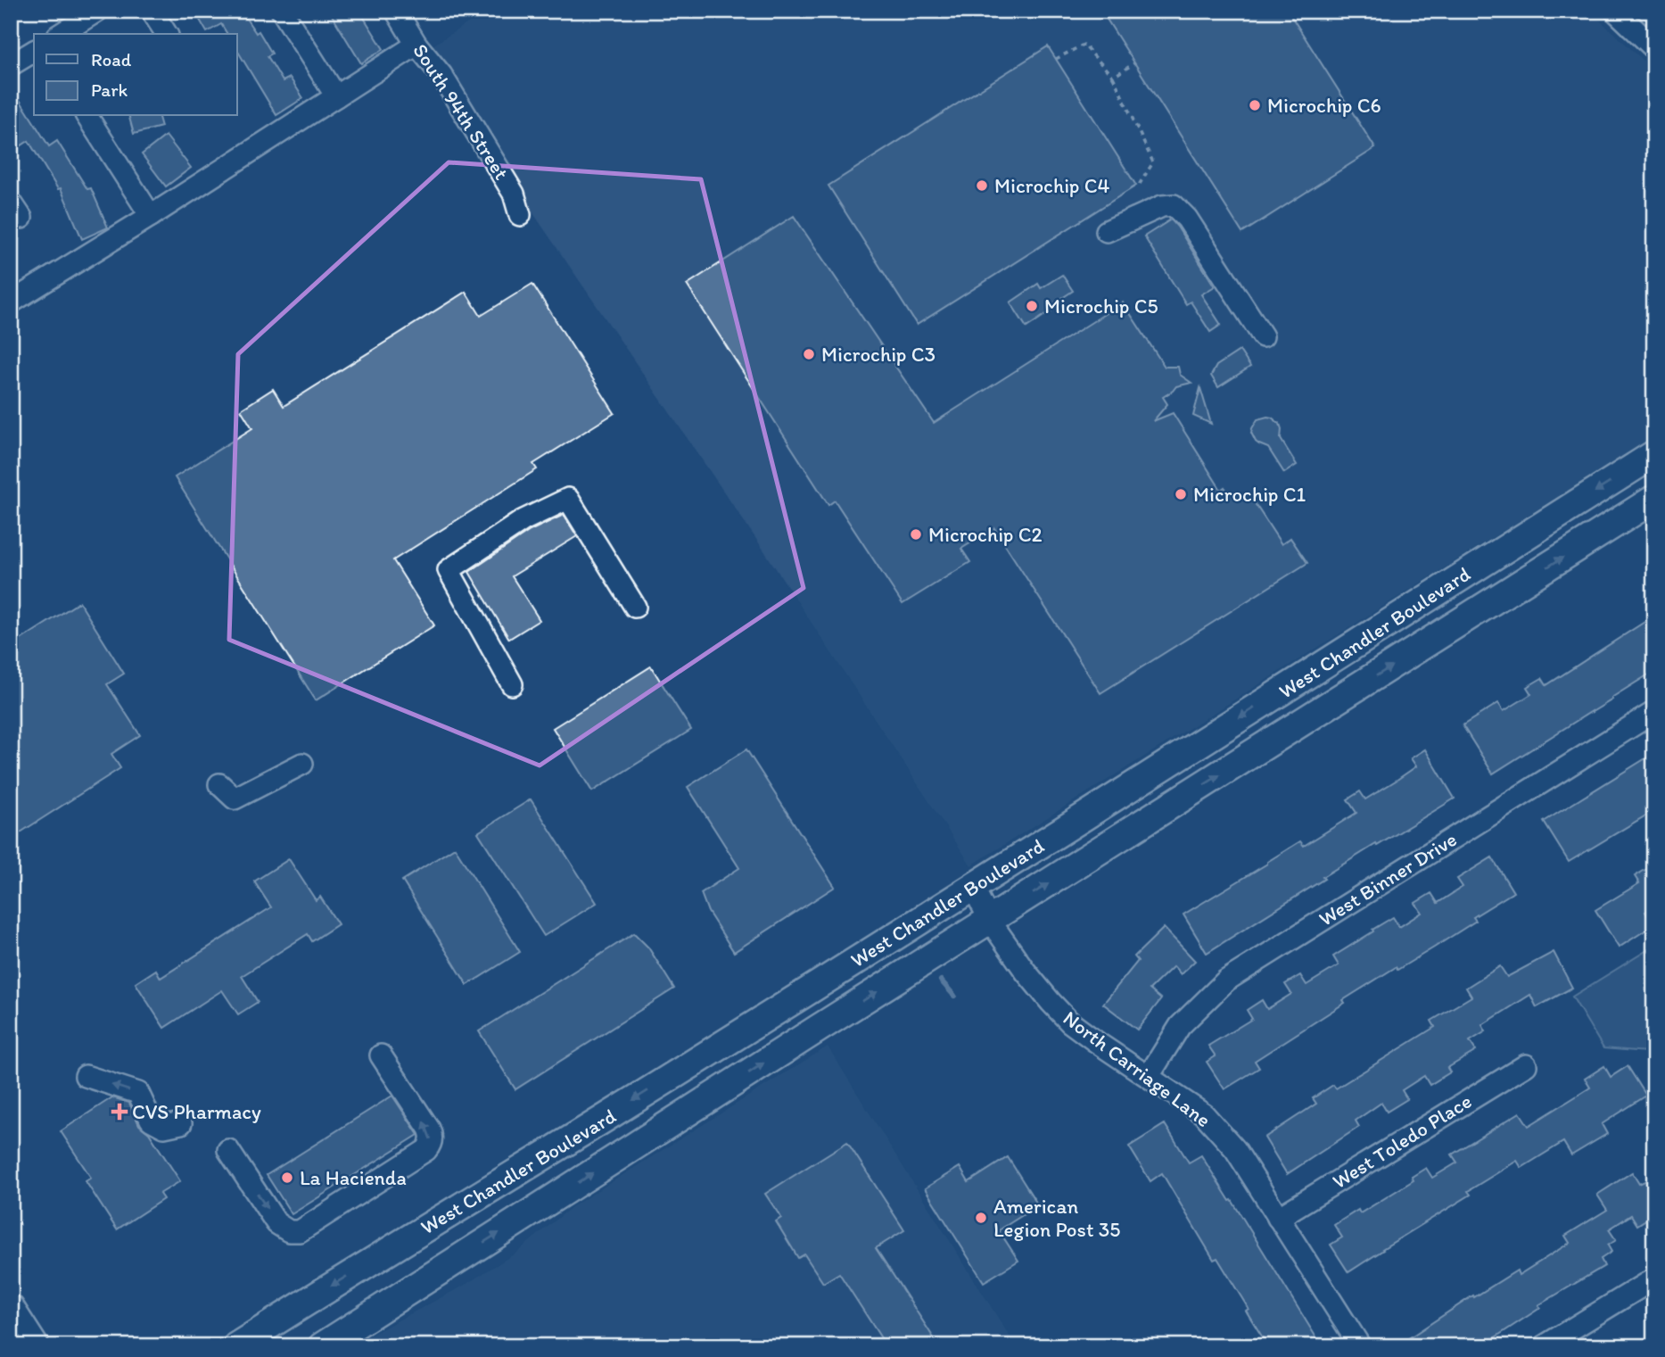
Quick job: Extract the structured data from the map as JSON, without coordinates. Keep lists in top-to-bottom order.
{
  "streets": {
    "main road": ["West Chandler Boulevard"],
    "street": [
      "South 94th Street",
      "West Binner Drive",
      "North Carriage Lane",
      "West Toledo Place"
    ]
  },
  "crossings": [
    ["West Chandler Boulevard", "North Carriage Lane"],
    ["West Binner Drive", "North Carriage Lane"],
    ["North Carriage Lane", "West Toledo Place"]
  ],
  "places": {
    "other": [
      "Microchip C6",
      "Microchip C4",
      "Microchip C5",
      "Microchip C3",
      "Microchip C1",
      "Microchip C2",
      "La Hacienda",
      "American Legion Post 35"
    ],
    "health": ["CVS Pharmacy"]
  },
  "legend": ["Road", "Park"]
}
